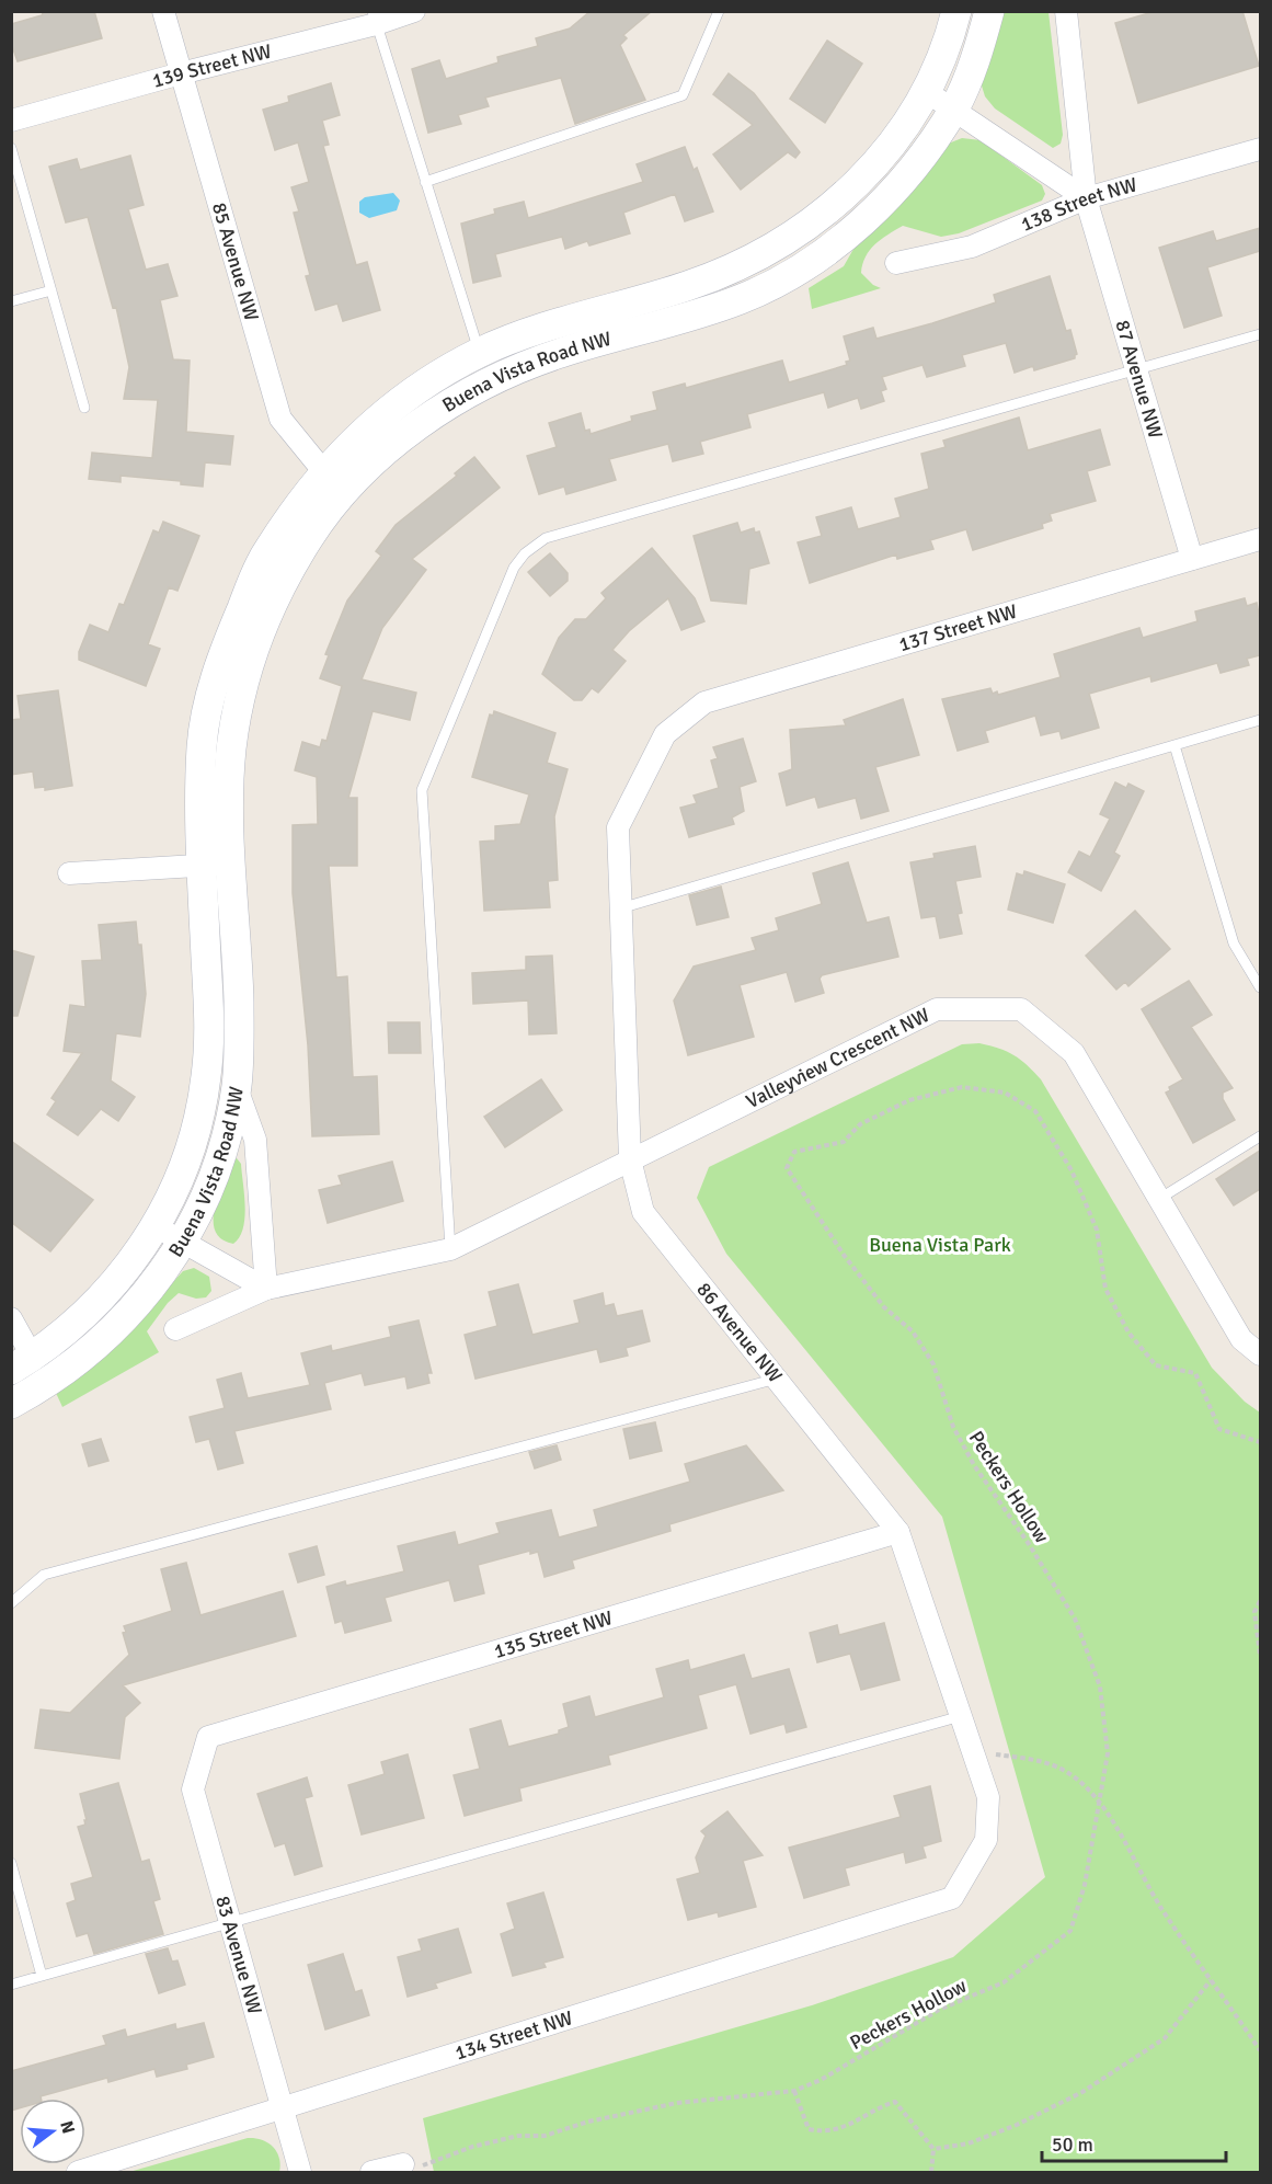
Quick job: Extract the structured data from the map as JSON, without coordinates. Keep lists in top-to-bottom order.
{
  "streets": {
    "street": [
      "139 Street NW",
      "138 Street NW",
      "85 Avenue NW",
      "Buena Vista Road NW",
      "87 Avenue NW",
      "137 Street NW",
      "Valleyview Crescent NW",
      "86 Avenue NW",
      "135 Street NW",
      "83 Avenue NW",
      "134 Street NW"
    ],
    "path": ["Peckers Hollow"]
  },
  "crossings": [
    ["139 Street NW", "85 Avenue NW"],
    ["138 Street NW", "87 Avenue NW"],
    ["85 Avenue NW", "Buena Vista Road NW"],
    ["87 Avenue NW", "137 Street NW"],
    ["137 Street NW", "86 Avenue NW"],
    ["Valleyview Crescent NW", "86 Avenue NW"],
    ["86 Avenue NW", "135 Street NW"],
    ["86 Avenue NW", "134 Street NW"],
    ["135 Street NW", "83 Avenue NW"],
    ["83 Avenue NW", "134 Street NW"]
  ],
  "parks": ["Buena Vista Park"],
  "scale_bar": "50 m",
  "north": "right"
}
